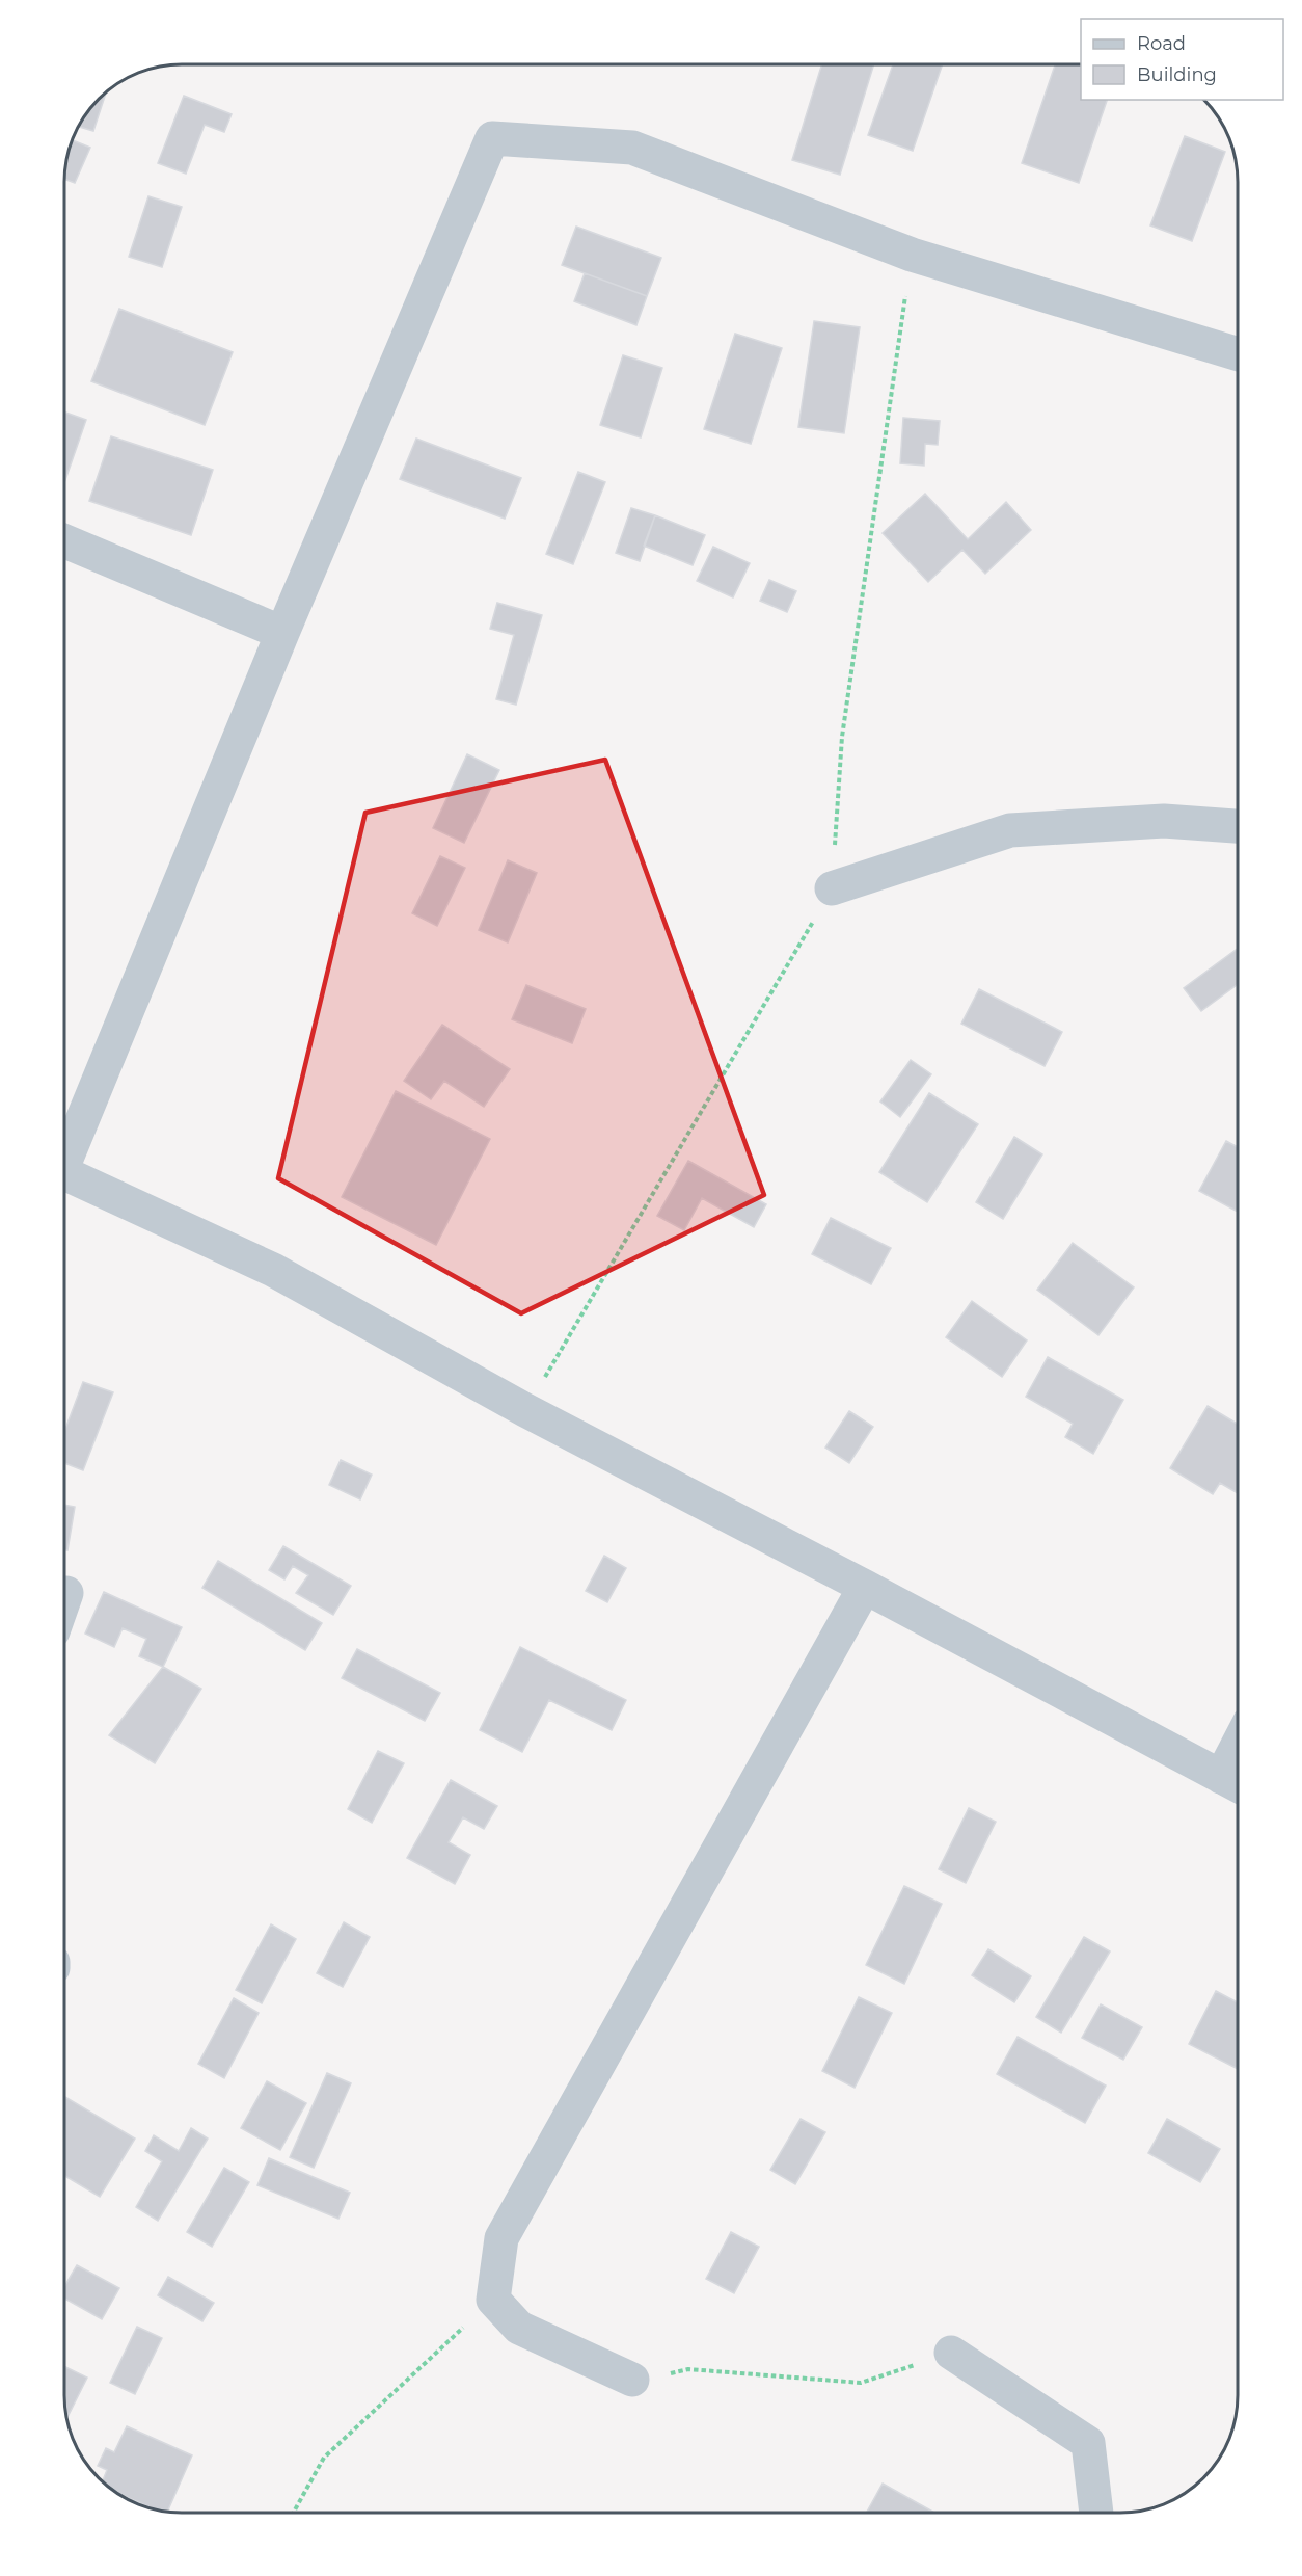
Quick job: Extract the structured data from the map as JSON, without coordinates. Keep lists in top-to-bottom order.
{
  "legend": ["Road", "Building"]
}
